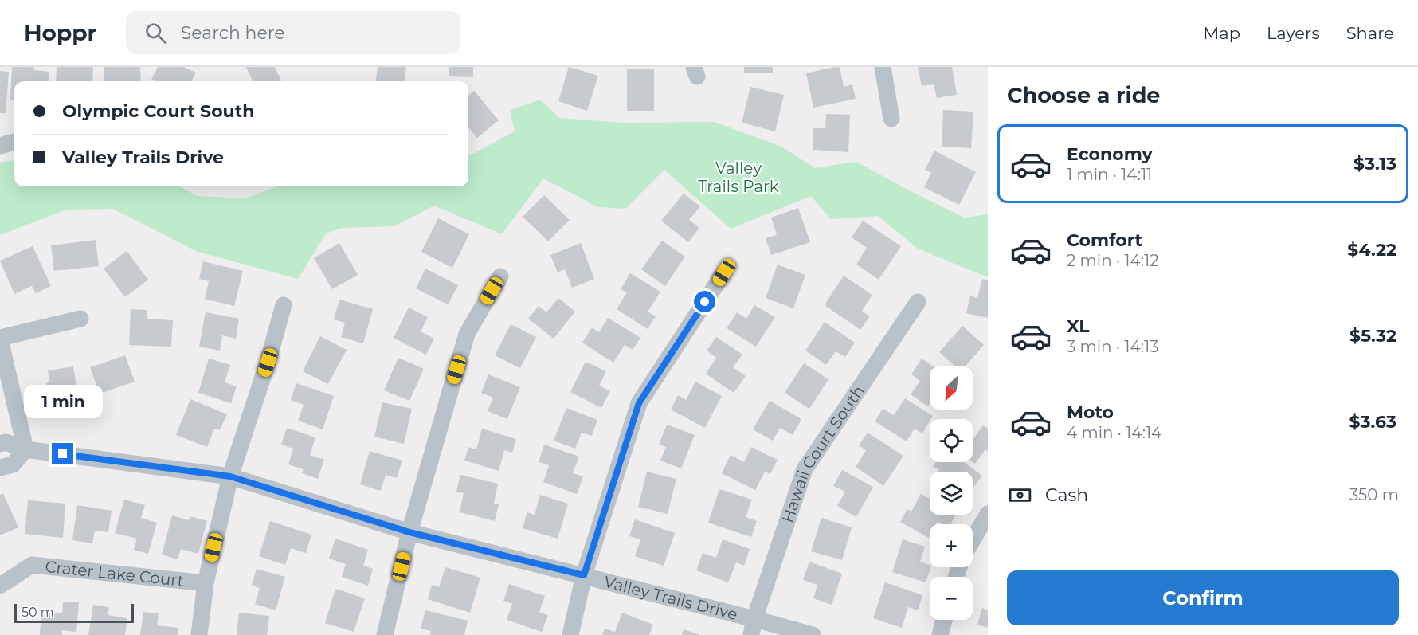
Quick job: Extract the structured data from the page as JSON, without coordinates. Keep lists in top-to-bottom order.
{
  "streets": {
    "street": ["Hawaii Court South", "Crater Lake Court", "Valley Trails Drive"]
  },
  "crossings": [
    ["Hawaii Court South", "Valley Trails Drive"]
  ],
  "parks": ["Valley Trails Park"],
  "scale_bar": "50 m",
  "north": "bottom left",
  "page": {
    "header": "Hoppr",
    "search": "Search here",
    "nav": ["Map", "Layers", "Share"],
    "heading": "Choose a ride",
    "banner": ["Olympic Court South", "Valley Trails Drive"],
    "list": [
      {
        "name": "Economy",
        "note": "1 min · 14:11",
        "value": "$3.13"
      },
      {
        "name": "Comfort",
        "note": "2 min · 14:12",
        "value": "$4.22"
      },
      {
        "name": "XL",
        "note": "3 min · 14:13",
        "value": "$5.32"
      },
      {
        "name": "Moto",
        "note": "4 min · 14:14",
        "value": "$3.63"
      }
    ],
    "map_buttons": ["+", "−"],
    "bubble": "1 min",
    "pay": ["Cash", "350 m"],
    "buttons": "Confirm",
    "scale": "50 m"
  }
}
